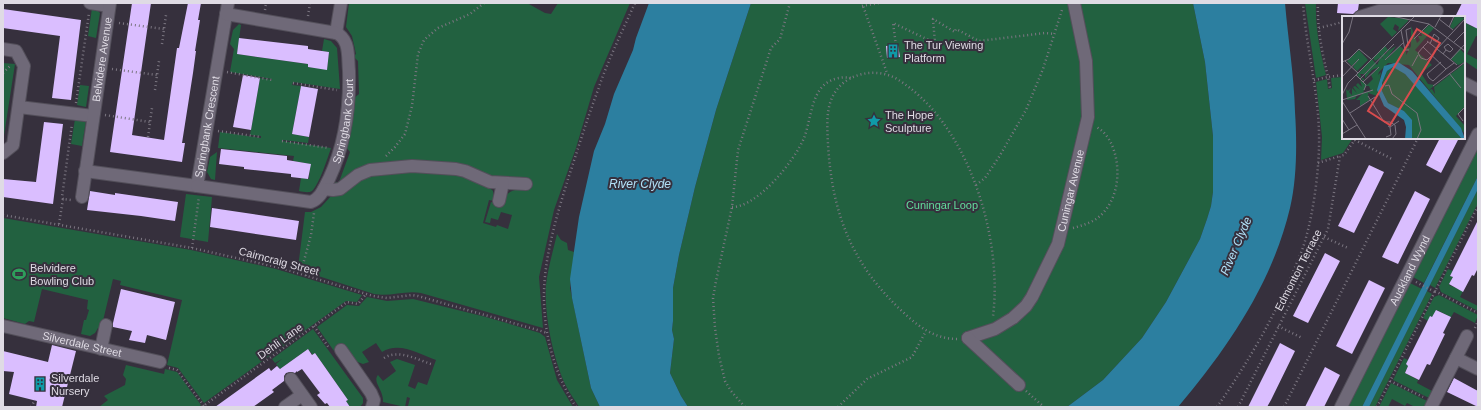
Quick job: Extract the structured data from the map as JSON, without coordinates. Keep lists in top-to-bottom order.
{
  "streets": {
    "street": [
      "Belvidere Avenue",
      "Springbank Court",
      "Springbank Crescent",
      "Cuningar Avenue",
      "Auckland Wynd",
      "Silverdale Street"
    ],
    "path": ["Cairncraig Street", "Edmonton Terrace", "Dehli Lane"]
  },
  "crossings": [
    ["Belvidere Avenue", "Springbank Crescent"],
    ["Cairncraig Street", "Dehli Lane"]
  ],
  "water": ["River Clyde"],
  "parks": ["Cuningar Loop"],
  "places": {
    "building": ["The Tur Viewing Platform", "Silverdale Nursery"],
    "place": ["The Hope Sculpture"],
    "sports": ["Belvidere Bowling Club"]
  }
}
